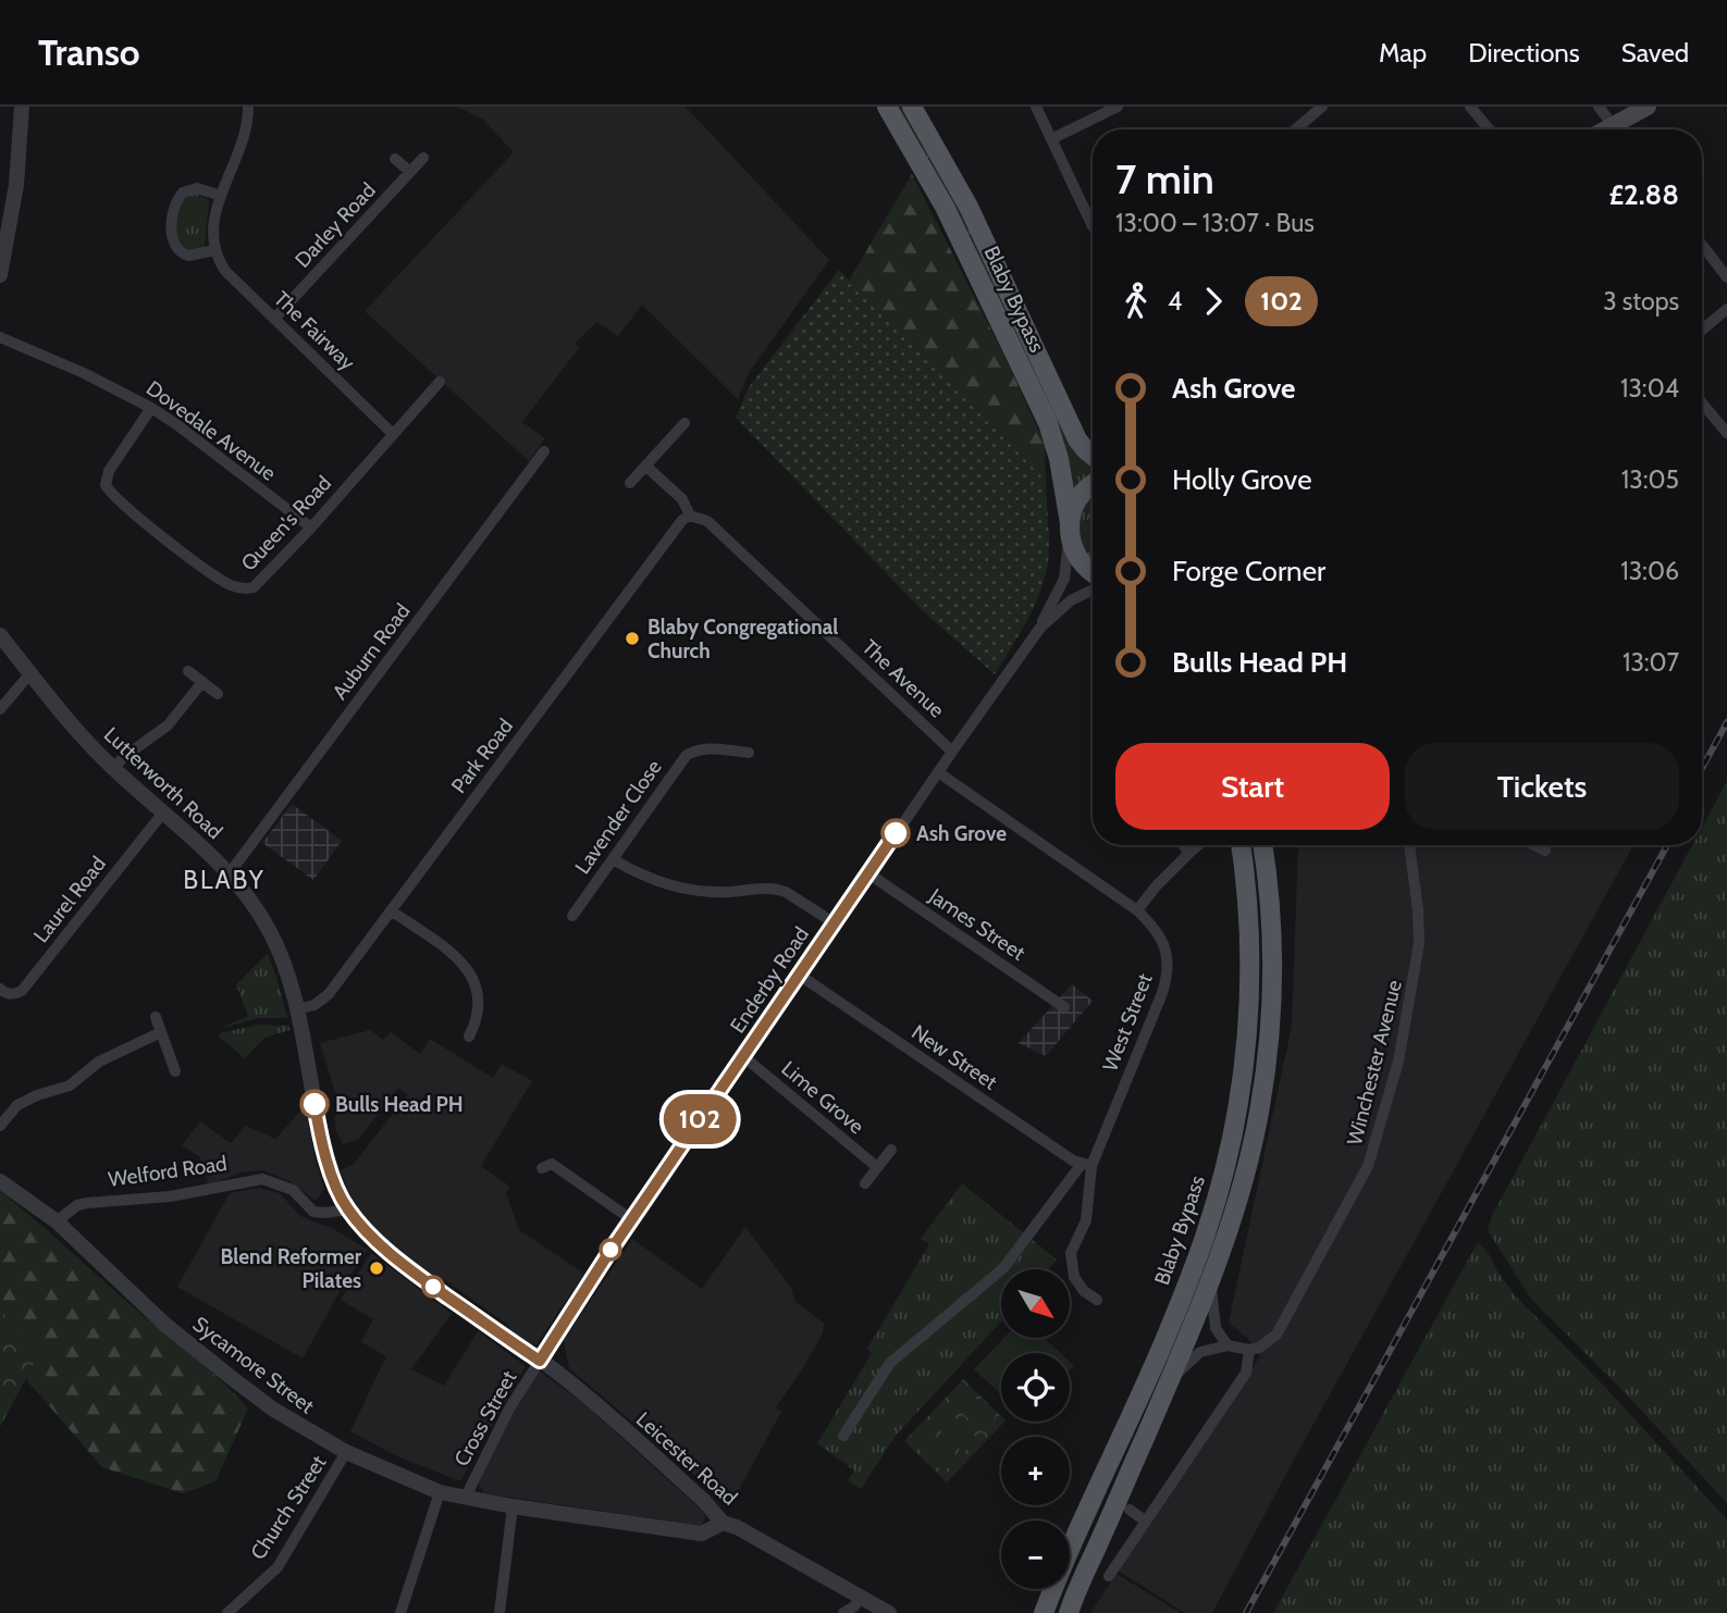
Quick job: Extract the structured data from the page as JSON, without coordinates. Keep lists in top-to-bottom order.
{
  "streets": {
    "main road": ["Blaby Bypass"],
    "street": [
      "Darley Road",
      "The Fairway",
      "Dovedale Avenue",
      "Queen's Road",
      "Auburn Road",
      "The Avenue",
      "Park Road",
      "Lutterworth Road",
      "Lavender Close",
      "Laurel Road",
      "James Street",
      "Enderby Road",
      "West Street",
      "New Street",
      "Winchester Avenue",
      "Lime Grove",
      "Welford Road",
      "Sycamore Street",
      "Cross Street",
      "Leicester Road",
      "Church Street"
    ]
  },
  "crossings": [
    ["Darley Road", "The Fairway"],
    ["Blaby Bypass", "Enderby Road"],
    ["The Fairway", "Queen's Road"],
    ["Dovedale Avenue", "Queen's Road"],
    ["Auburn Road", "Lutterworth Road"],
    ["The Avenue", "Park Road"],
    ["The Avenue", "Enderby Road"],
    ["Park Road", "Lutterworth Road"],
    ["Lutterworth Road", "Laurel Road"],
    ["Lutterworth Road", "Welford Road"],
    ["Lutterworth Road", "Leicester Road"],
    ["James Street", "Enderby Road"],
    ["Enderby Road", "West Street"],
    ["Enderby Road", "New Street"],
    ["Enderby Road", "Lime Grove"],
    ["Enderby Road", "Cross Street"],
    ["Enderby Road", "Leicester Road"],
    ["West Street", "New Street"],
    ["Welford Road", "Sycamore Street"],
    ["Sycamore Street", "Cross Street"],
    ["Sycamore Street", "Leicester Road"],
    ["Sycamore Street", "Church Street"],
    ["Cross Street", "Leicester Road"]
  ],
  "districts": ["BLABY"],
  "places": [
    "Blaby Congregational Church",
    "Ash Grove",
    "Bulls Head PH",
    "Blend Reformer Pilates"
  ],
  "lines": ["bus line 102"],
  "north": "bottom right",
  "page": {
    "header": "Transo",
    "nav": ["Map", "Directions", "Saved"],
    "on_map": "102",
    "heading": ["7 min", "13:00 – 13:07 · Bus", "£2.88"],
    "legs": ["4", "102", "3 stops"],
    "list": [
      {
        "name": "Ash Grove",
        "value": "13:04"
      },
      {
        "name": "Holly Grove",
        "value": "13:05"
      },
      {
        "name": "Forge Corner",
        "value": "13:06"
      },
      {
        "name": "Bulls Head PH",
        "value": "13:07"
      }
    ],
    "buttons": ["Start", "Tickets"],
    "map_buttons": ["+", "−"]
  }
}
